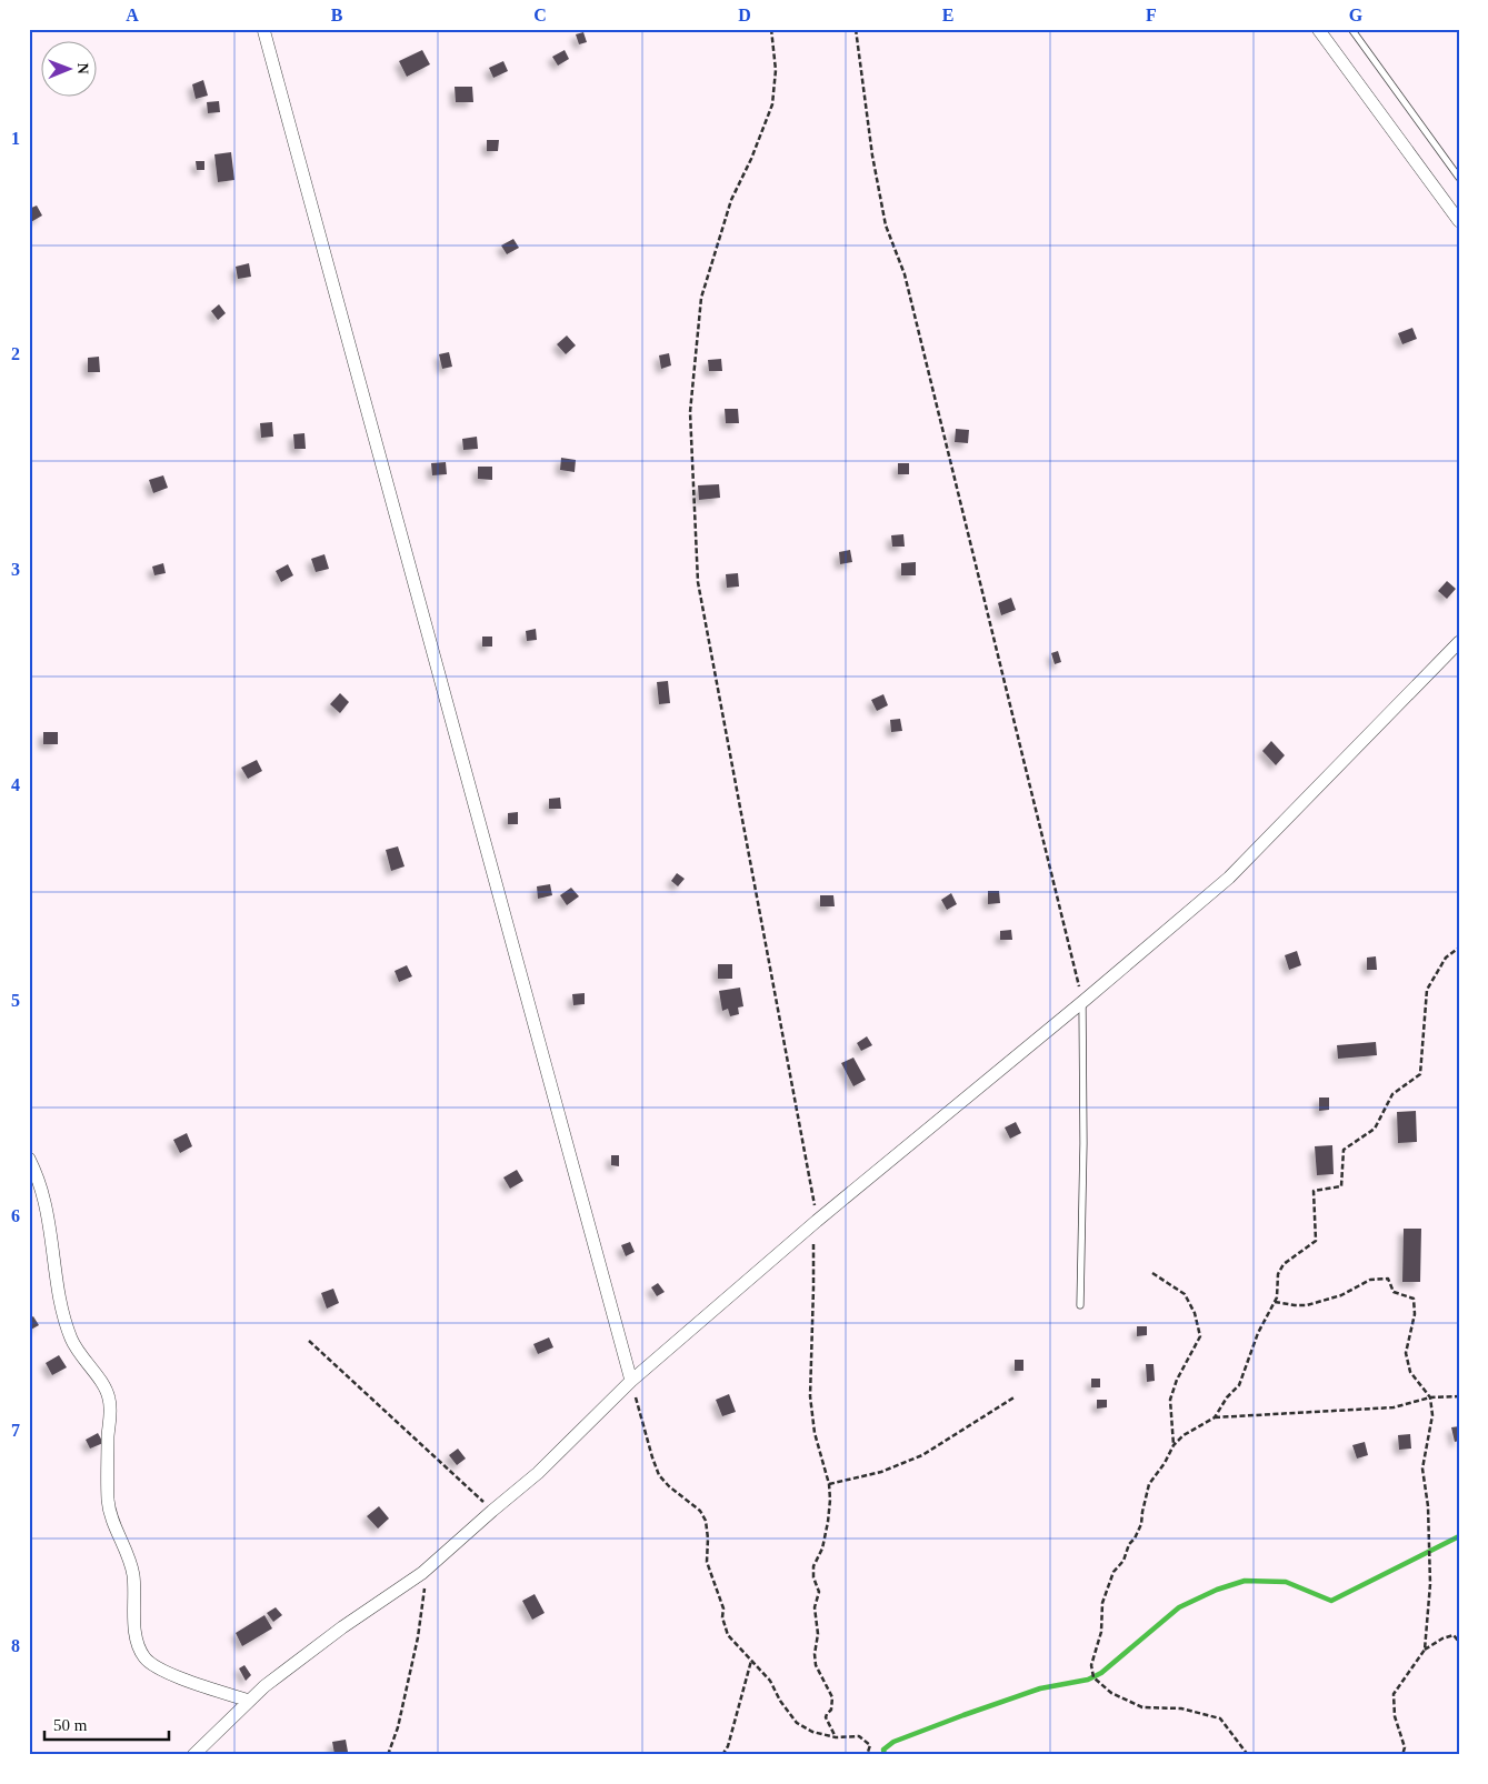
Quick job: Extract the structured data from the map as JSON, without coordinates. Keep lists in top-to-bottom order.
{
  "scale_bar": "50 m",
  "north": "right",
  "grid": {
    "columns": [
      "A",
      "B",
      "C",
      "D",
      "E",
      "F",
      "G"
    ],
    "rows": [
      "1",
      "2",
      "3",
      "4",
      "5",
      "6",
      "7",
      "8"
    ]
  }
}
